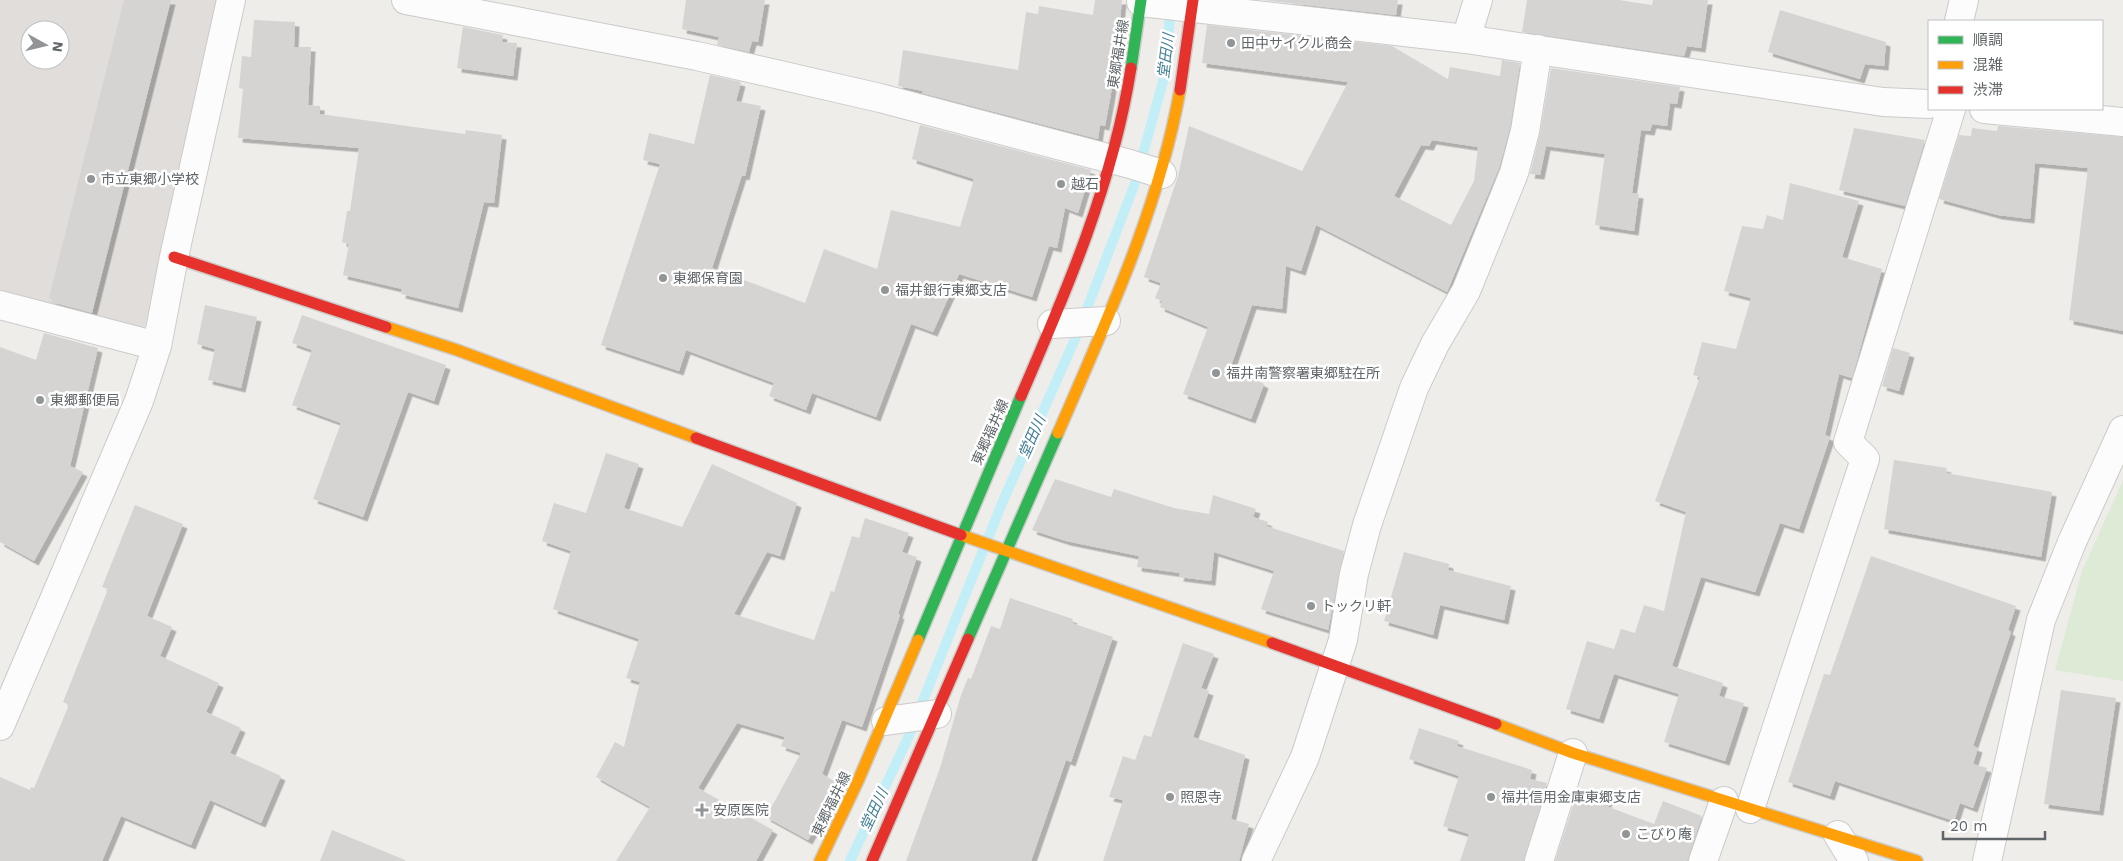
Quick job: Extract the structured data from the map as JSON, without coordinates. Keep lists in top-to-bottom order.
{
  "streets": {
    "street": ["東郷福井線"]
  },
  "water": ["堂田川"],
  "places": {
    "other": [
      "田中サイクル商会",
      "市立東郷小学校",
      "越石",
      "東郷保育園",
      "福井銀行東郷支店",
      "福井南警察署東郷駐在所",
      "東郷郵便局",
      "トックリ軒",
      "照恩寺",
      "福井信用金庫東郷支店",
      "こびり庵"
    ],
    "health": ["安原医院"]
  },
  "legend": ["順調", "混雑", "渋滞"],
  "scale_bar": "20 m",
  "north": "right"
}
